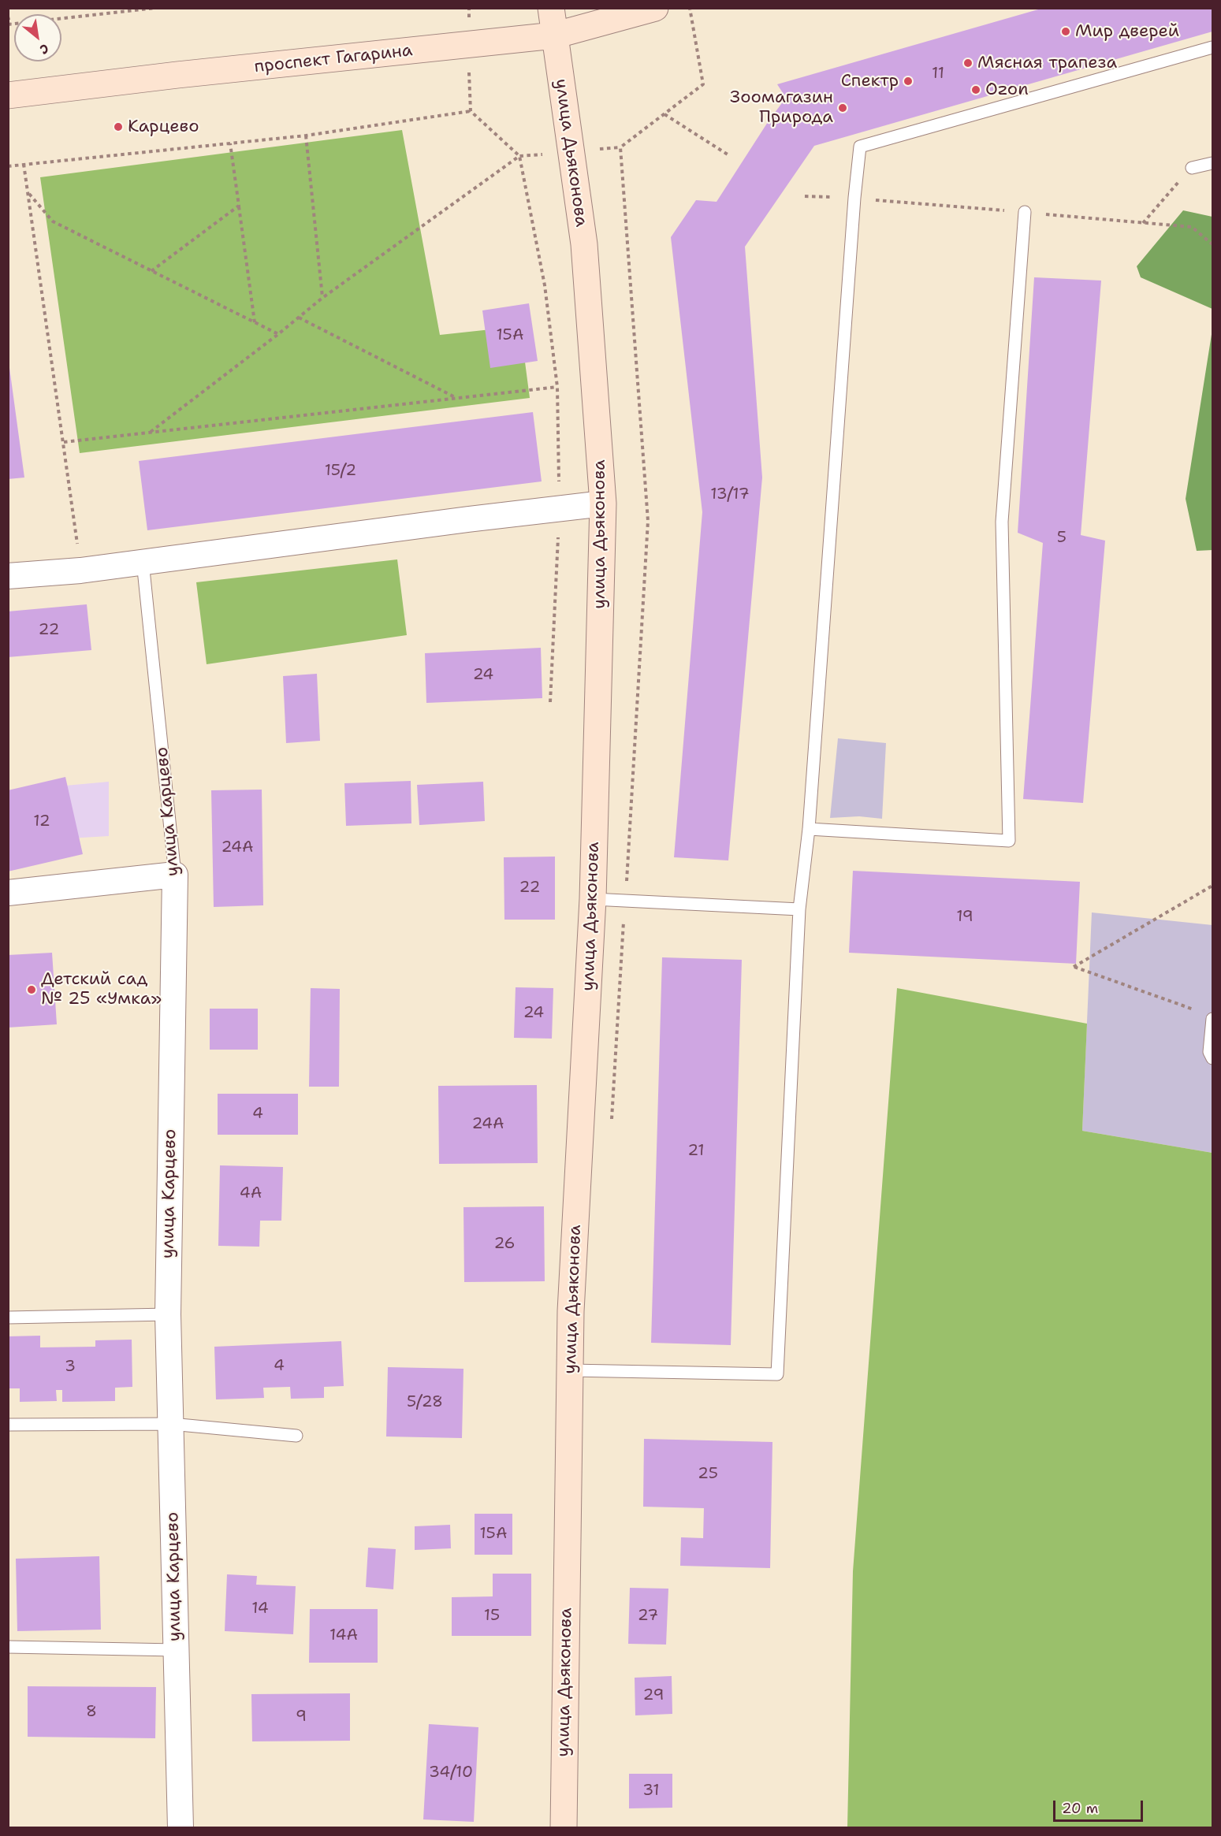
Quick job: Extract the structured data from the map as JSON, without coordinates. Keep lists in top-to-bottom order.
{
  "streets": {
    "main road": ["проспект Гагарина", "улица Дьяконова"],
    "street": ["улица Карцево"]
  },
  "crossings": [
    ["проспект Гагарина", "улица Дьяконова"]
  ],
  "places": [
    "Мир дверей",
    "Мясная трапеза",
    "Спектр",
    "Ozon",
    "Зоомагазин Природа",
    "Карцево",
    "Детский сад № 25 «Умка»"
  ],
  "house_numbers": [
    "11",
    "15А",
    "15/2",
    "13/17",
    "5",
    "22",
    "24",
    "12",
    "24А",
    "22",
    "19",
    "24",
    "4",
    "24А",
    "21",
    "4А",
    "26",
    "4",
    "3",
    "5/28",
    "25",
    "15А",
    "14",
    "15",
    "27",
    "14А",
    "29",
    "8",
    "9",
    "34/10",
    "31"
  ],
  "scale_bar": "20 m",
  "north": "bottom right"
}
